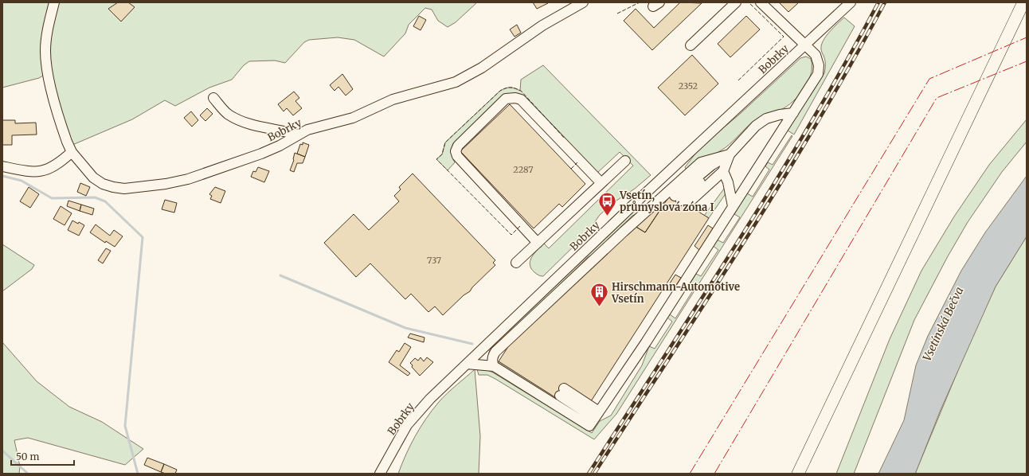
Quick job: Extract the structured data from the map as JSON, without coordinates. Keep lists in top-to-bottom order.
{
  "streets": {
    "street": ["Bobrky"]
  },
  "water": ["Vsetínská Bečva"],
  "places": {
    "bus stop": ["Vsetín, průmyslová zóna I"],
    "building": ["Hirschmann-Automotive Vsetín"]
  },
  "house_numbers": ["2352", "2287", "737"],
  "scale_bar": "50 m"
}
